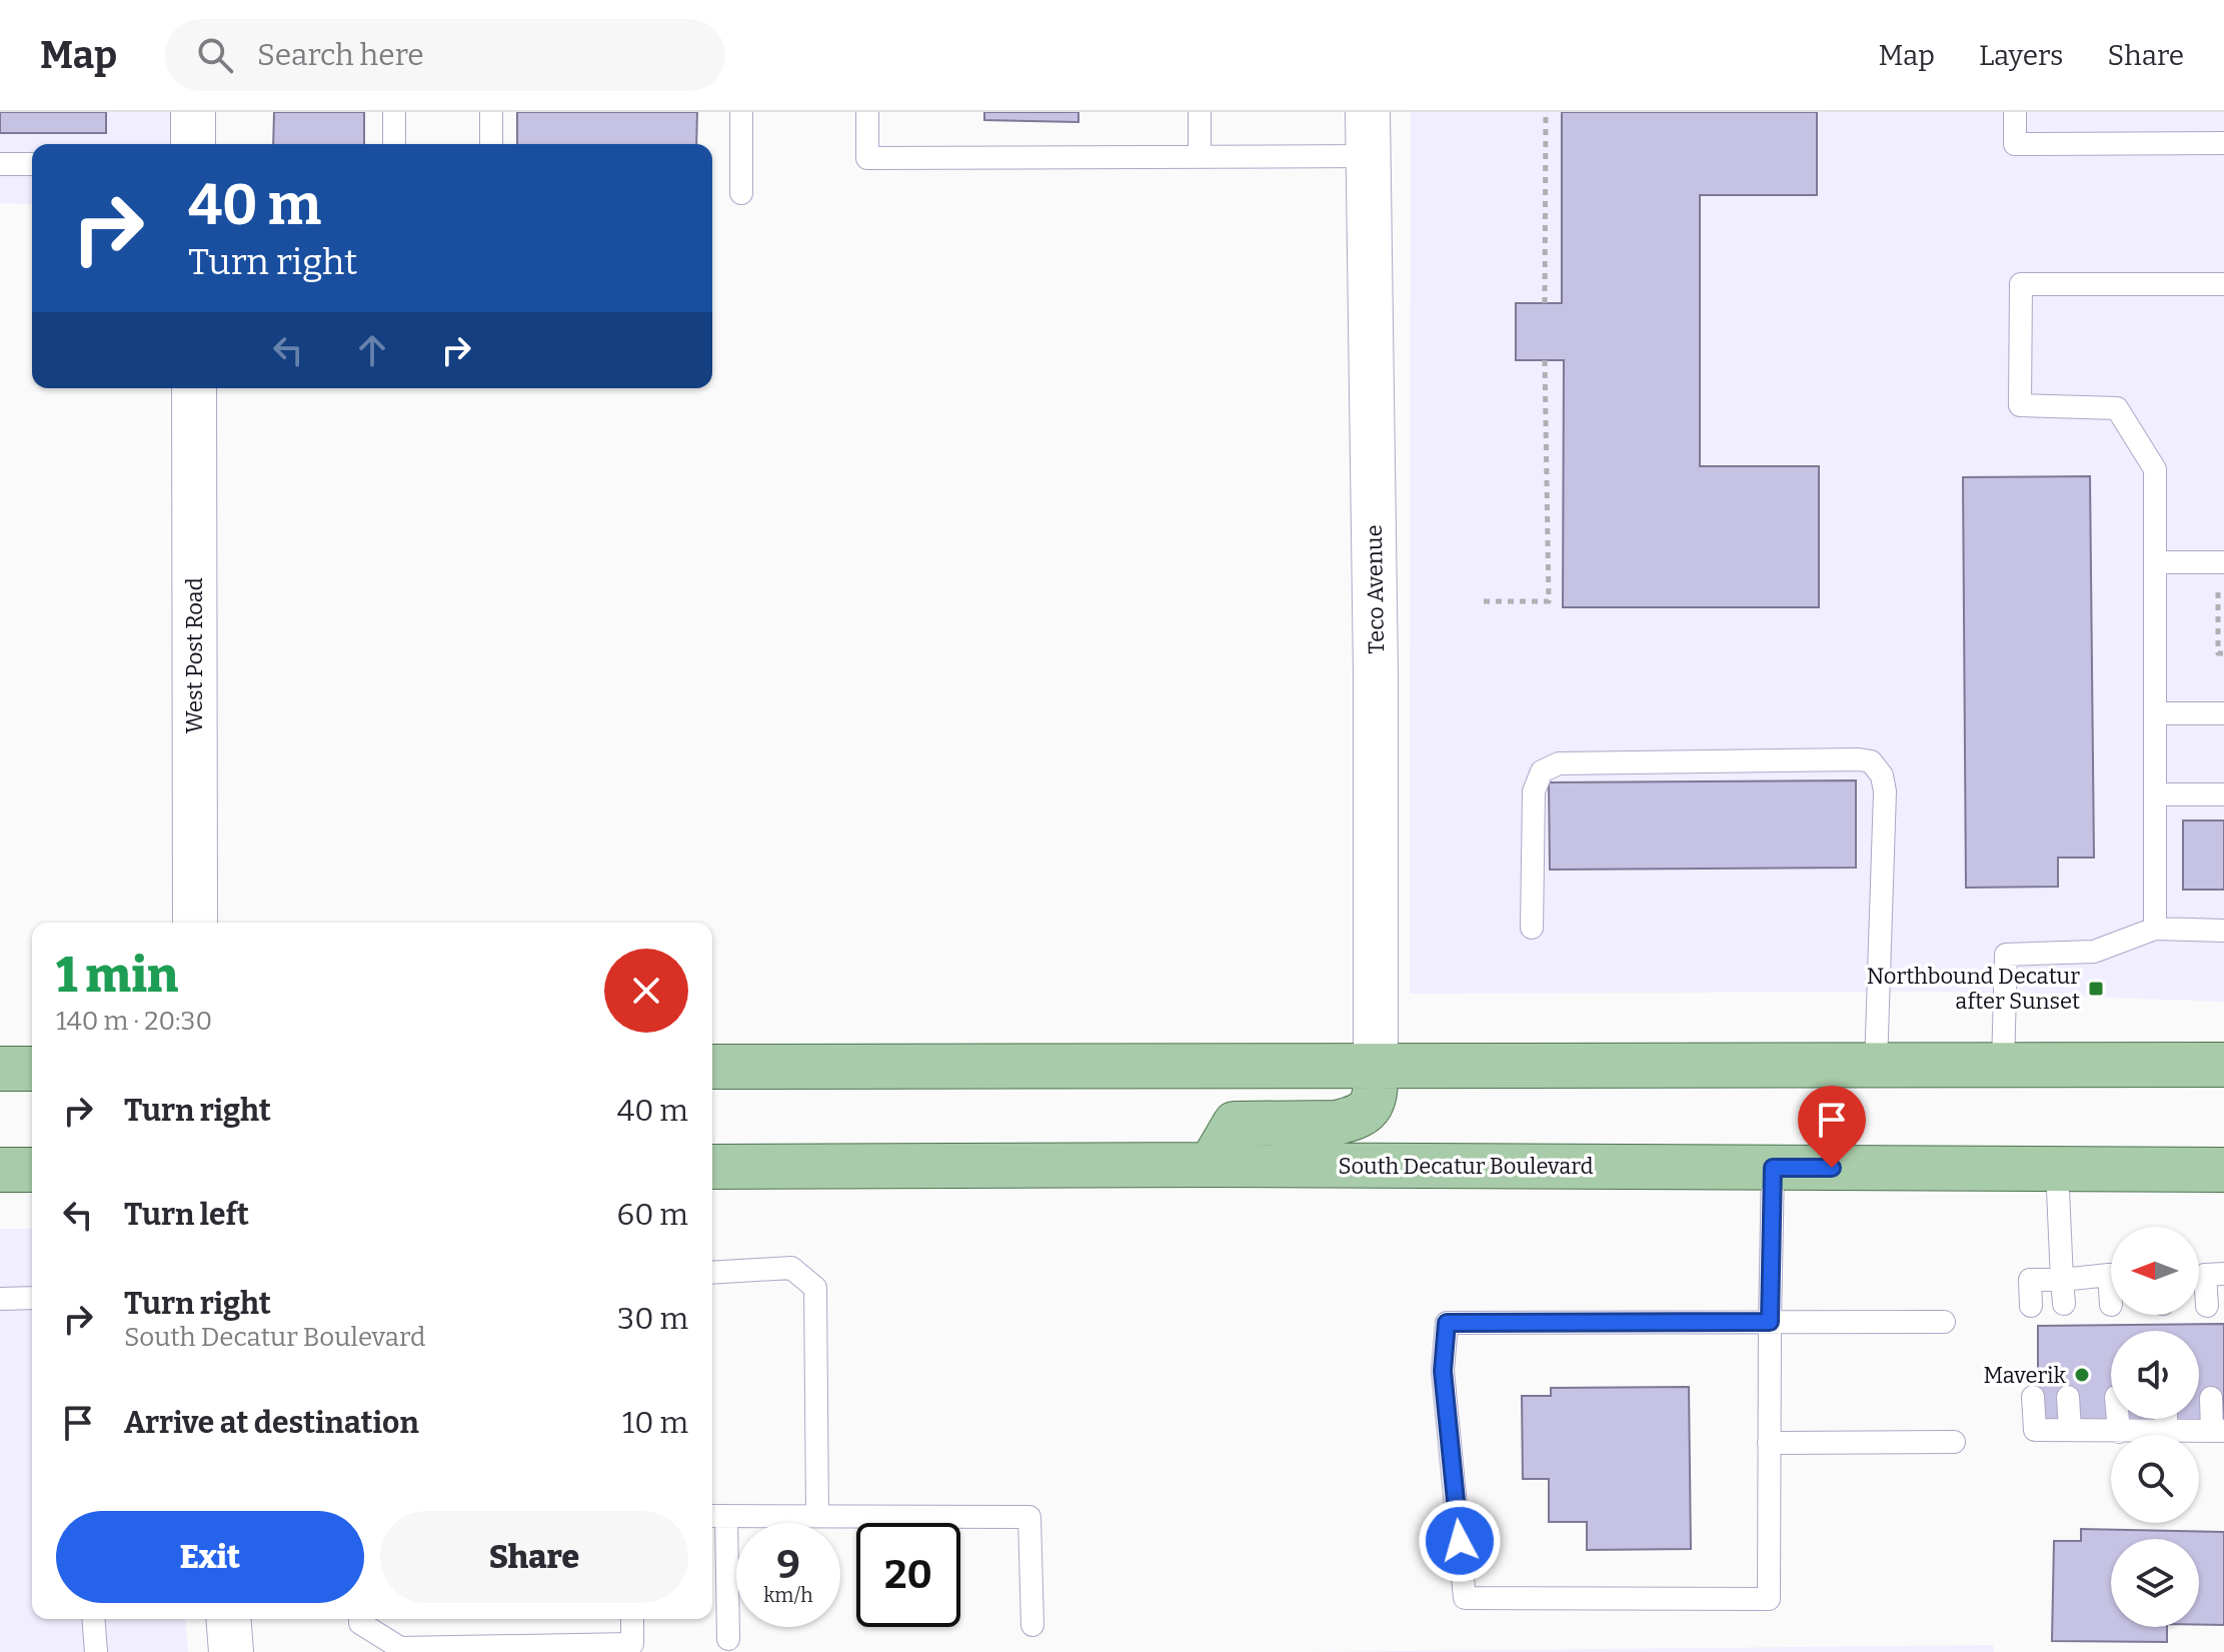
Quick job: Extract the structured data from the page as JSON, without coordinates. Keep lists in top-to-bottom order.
{
  "streets": {
    "main road": ["South Decatur Boulevard"],
    "street": ["Teco Avenue", "West Post Road"]
  },
  "places": {
    "transit": ["Northbound Decatur after Sunset"],
    "other": ["Maverik"]
  },
  "north": "left",
  "page": {
    "header": "Map",
    "search": "Search here",
    "nav": ["Map", "Layers", "Share"],
    "turn": ["40 m", "Turn right"],
    "heading": ["1 min", "140 m · 20:30"],
    "list": [
      {
        "name": "Turn right",
        "value": "40 m"
      },
      {
        "name": "Turn left",
        "value": "60 m"
      },
      {
        "name": "Turn right",
        "note": "South Decatur Boulevard",
        "value": "30 m"
      },
      {
        "name": "Arrive at destination",
        "value": "10 m"
      }
    ],
    "buttons": ["Exit", "Share"],
    "speed": "9 km/h",
    "limit": "20"
  }
}
